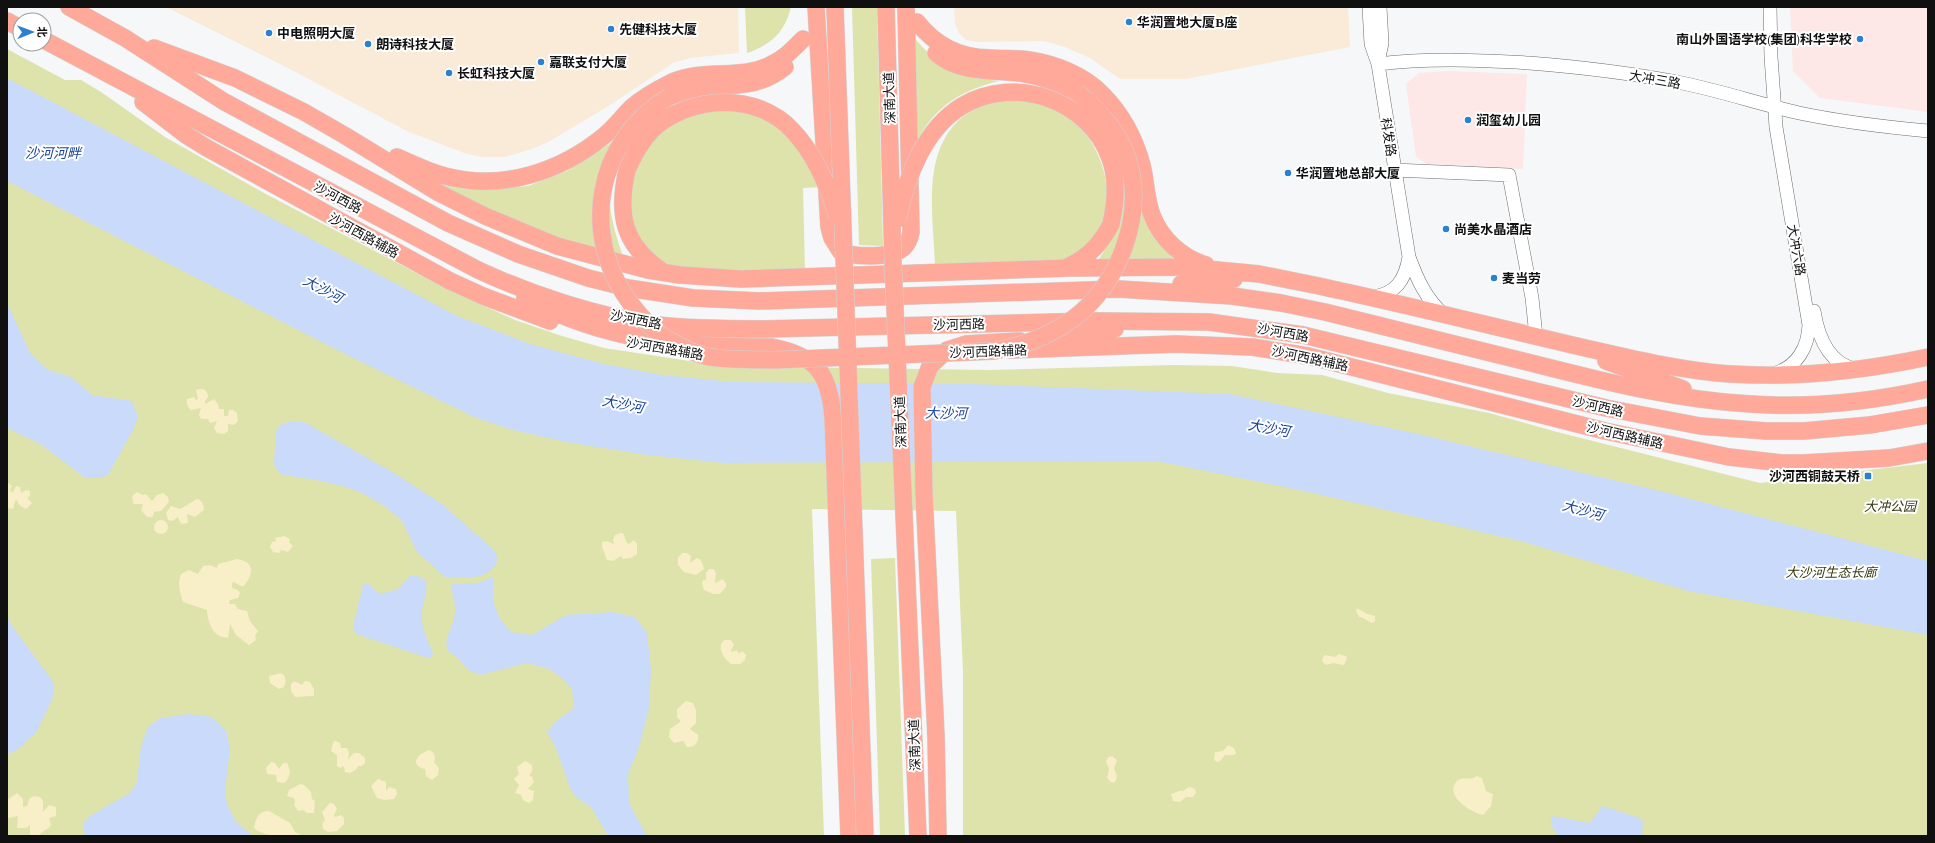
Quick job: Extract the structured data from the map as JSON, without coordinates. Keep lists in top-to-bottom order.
{
  "streets": {
    "main road": ["深南大道", "沙河西路", "沙河西路辅路"],
    "street": ["大冲三路", "科发路", "大冲六路"]
  },
  "crossings": [
    ["大冲三路", "科发路"],
    ["大冲三路", "大冲六路"],
    ["沙河西路", "沙河西路辅路"]
  ],
  "water": ["沙河河畔", "大沙河"],
  "parks": ["大冲公园", "大沙河生态长廊"],
  "places": {
    "other": [
      "华润置地大厦B座",
      "先健科技大厦",
      "中电照明大厦",
      "南山外国语学校(集团)科华学校",
      "朗诗科技大厦",
      "嘉联支付大厦",
      "长虹科技大厦",
      "润玺幼儿园",
      "华润置地总部大厦",
      "尚美水晶酒店",
      "麦当劳"
    ],
    "transit": ["沙河西铜鼓天桥"]
  },
  "north": "right"
}
